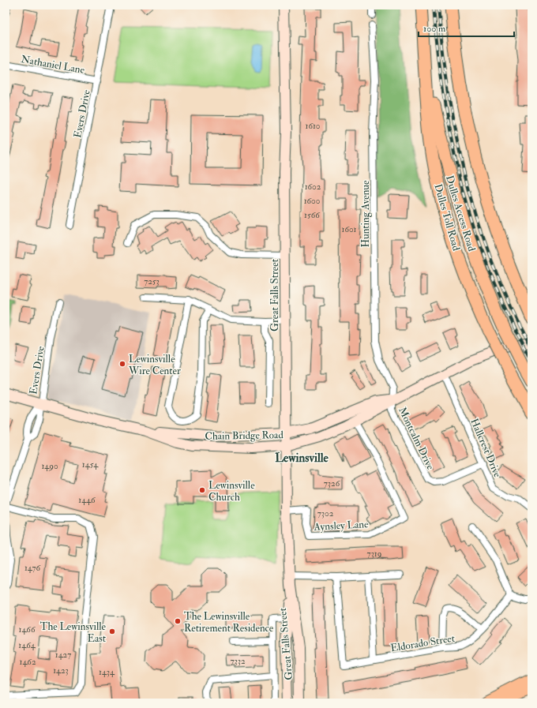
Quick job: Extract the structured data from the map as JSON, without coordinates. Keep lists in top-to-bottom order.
{
  "streets": {
    "highway": ["Dulles Access Road", "Dulles Toll Road"],
    "main road": ["Great Falls Street", "Chain Bridge Road"],
    "street": [
      "Nathaniel Lane",
      "Evers Drive",
      "Hunting Avenue",
      "Montcalm Drive",
      "Hallcrest Drive",
      "Aynsley Lane",
      "Eldorado Street"
    ]
  },
  "crossings": [
    ["Nathaniel Lane", "Evers Drive"],
    ["Evers Drive", "Chain Bridge Road"],
    ["Dulles Access Road", "Dulles Toll Road"],
    ["Hunting Avenue", "Chain Bridge Road"],
    ["Hunting Avenue", "Montcalm Drive"],
    ["Great Falls Street", "Chain Bridge Road"],
    ["Great Falls Street", "Aynsley Lane"],
    ["Chain Bridge Road", "Montcalm Drive"],
    ["Chain Bridge Road", "Hallcrest Drive"],
    ["Chain Bridge Road", "Aynsley Lane"],
    ["Montcalm Drive", "Hallcrest Drive"]
  ],
  "districts": ["Lewinsville"],
  "places": [
    "Lewinsville Wire Center",
    "Lewinsville Church",
    "The Lewinsville Retirement Residence",
    "The Lewinsville East"
  ],
  "house_numbers": [
    "1610",
    "1602",
    "1600",
    "1566",
    "1601",
    "7253",
    "1454",
    "1490",
    "7326",
    "1446",
    "7302",
    "7319",
    "1476",
    "1466",
    "1464",
    "1427",
    "7332",
    "1462",
    "1423",
    "1434"
  ],
  "scale_bar": "100 m"
}
